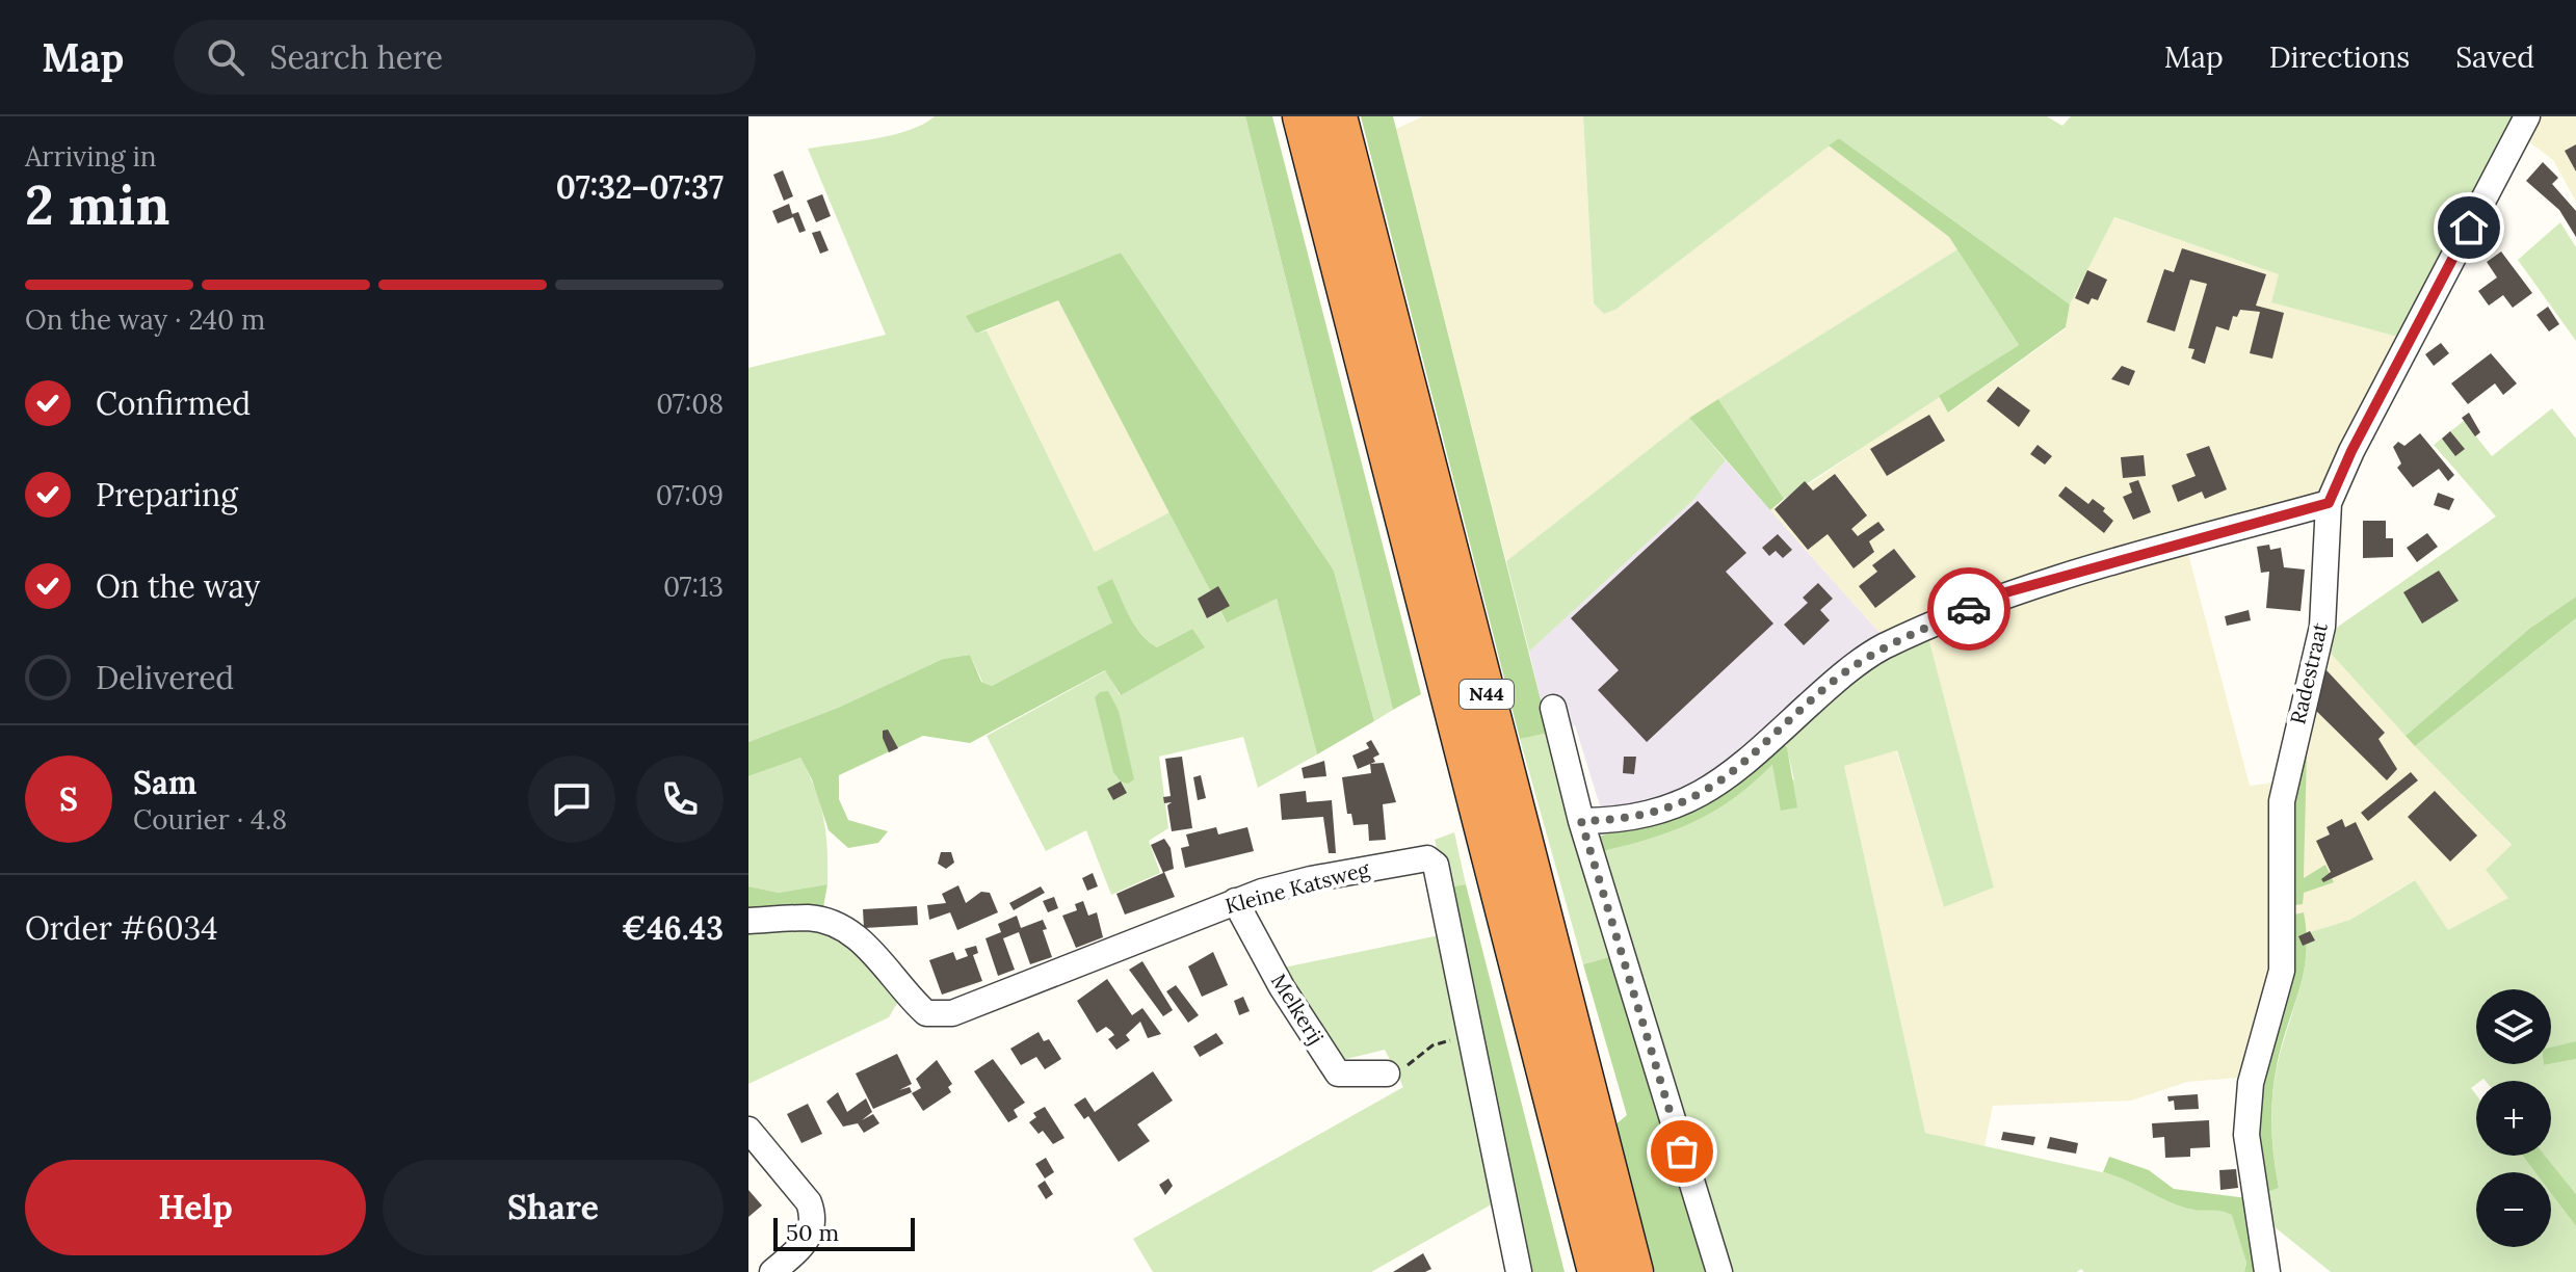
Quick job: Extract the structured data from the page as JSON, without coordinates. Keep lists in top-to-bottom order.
{
  "streets": {
    "highway": ["N44"],
    "street": ["Radestraat", "Kleine Katsweg", "Melkerij"]
  },
  "crossings": [
    ["Kleine Katsweg", "Melkerij"]
  ],
  "scale_bar": "50 m",
  "page": {
    "header": "Map",
    "search": "Search here",
    "nav": ["Map", "Directions", "Saved"],
    "heading": ["2 min", "Arriving in", "07:32–07:37"],
    "panel": [
      "Sam",
      "Courier · 4.8",
      "Order #6034",
      "€46.43"
    ],
    "bar": "On the way · 240 m",
    "list": [
      ["Confirmed", "07:08"],
      ["Preparing", "07:09"],
      ["On the way", "07:13"],
      "Delivered"
    ],
    "round": "S",
    "map_buttons": ["+", "−"],
    "buttons": ["Help", "Share"],
    "scale": "50 m"
  }
}
